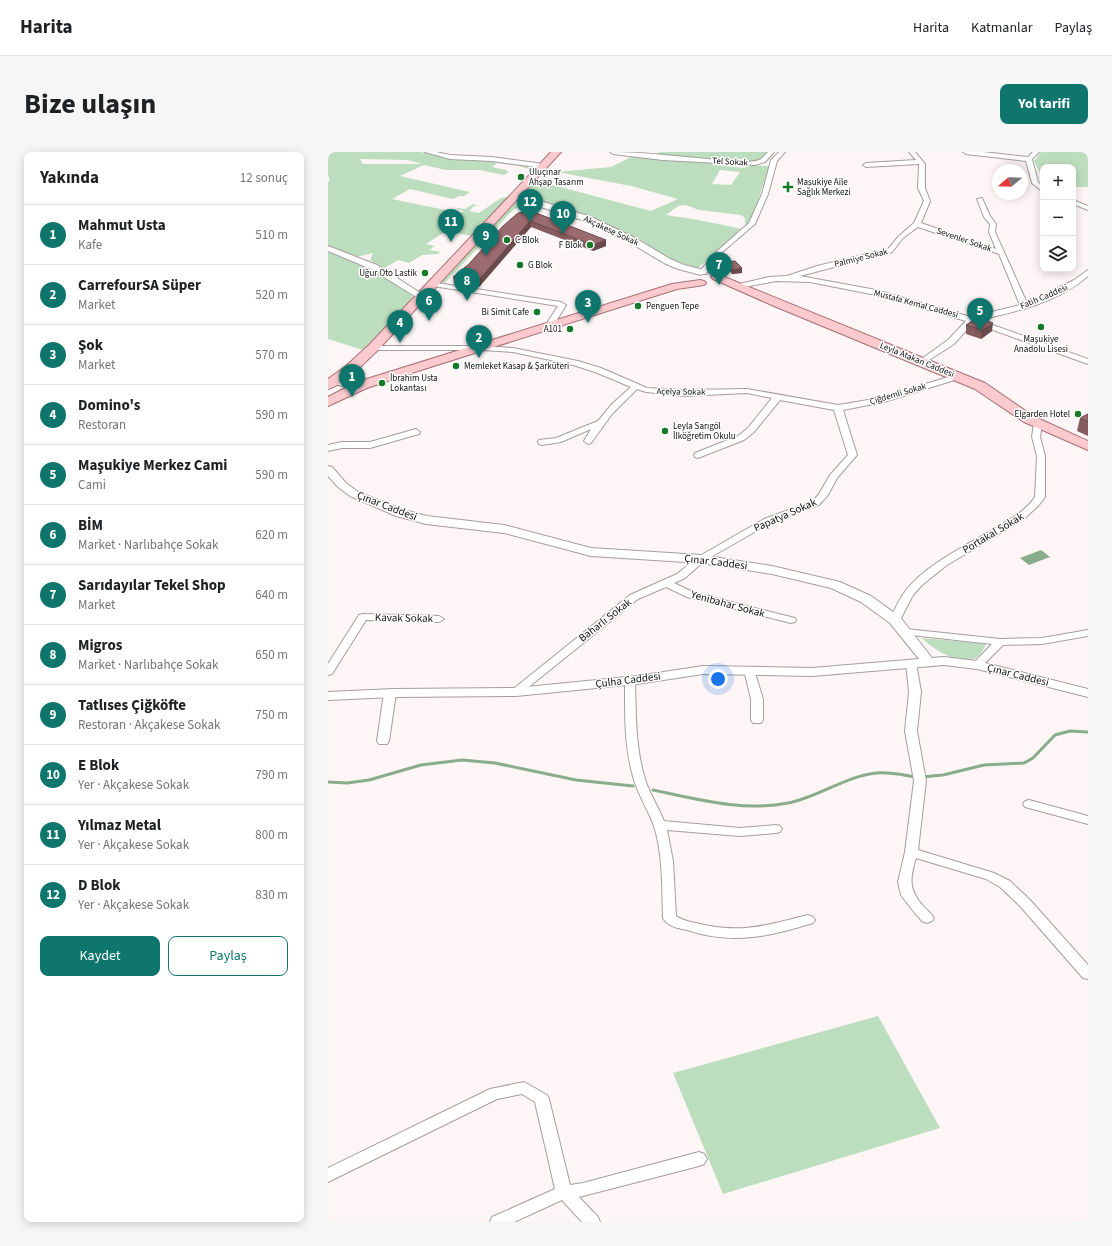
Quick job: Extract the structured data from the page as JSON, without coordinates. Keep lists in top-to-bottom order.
{
  "streets": {
    "main road": ["Leyla Atakan Caddesi"],
    "street": [
      "Tel Sokak",
      "Akçakese Sokak",
      "Sevenler Sokak",
      "Palmiye Sokak",
      "Fatih Caddesi",
      "Mustafa Kemal Caddesi",
      "Açelya Sokak",
      "Çiğdemli Sokak",
      "Çınar Caddesi",
      "Papatya Sokak",
      "Portakal Sokak",
      "Yenibahar Sokak",
      "Kavak Sokak",
      "Baharlı Sokak",
      "Çulha Caddesi"
    ]
  },
  "crossings": [
    ["Akçakese Sokak", "Leyla Atakan Caddesi"],
    ["Sevenler Sokak", "Palmiye Sokak"],
    ["Sevenler Sokak", "Fatih Caddesi"],
    ["Palmiye Sokak", "Mustafa Kemal Caddesi"],
    ["Fatih Caddesi", "Mustafa Kemal Caddesi"],
    ["Mustafa Kemal Caddesi", "Leyla Atakan Caddesi"],
    ["Leyla Atakan Caddesi", "Açelya Sokak"],
    ["Leyla Atakan Caddesi", "Çiğdemli Sokak"],
    ["Leyla Atakan Caddesi", "Portakal Sokak"],
    ["Açelya Sokak", "Çiğdemli Sokak"],
    ["Açelya Sokak", "Papatya Sokak"],
    ["Çiğdemli Sokak", "Papatya Sokak"],
    ["Çınar Caddesi", "Papatya Sokak"],
    ["Çınar Caddesi", "Portakal Sokak"],
    ["Çınar Caddesi", "Baharlı Sokak"],
    ["Çınar Caddesi", "Çulha Caddesi"],
    ["Papatya Sokak", "Baharlı Sokak"],
    ["Yenibahar Sokak", "Baharlı Sokak"],
    ["Baharlı Sokak", "Çulha Caddesi"]
  ],
  "places": {
    "other": [
      "Uluçınar Ahşap Tasarım",
      "C Blok",
      "F Blok",
      "G Blok",
      "Uğur Oto Lastik",
      "Penguen Tepe",
      "Bi Simit Cafe",
      "Maşukiye Anadolu Lisesi",
      "A101",
      "Memleket Kasap & Şarküteri",
      "İbrahim Usta Lokantası",
      "Elgarden Hotel",
      "Leyla Sarıgöl İlköğretim Okulu"
    ],
    "health": ["Maşukiye Aile Sağlık Merkezi"]
  },
  "north": "left",
  "page": {
    "header": "Harita",
    "nav": ["Harita", "Katmanlar", "Paylaş"],
    "title": "Bize ulaşın",
    "buttons": [
      "Yol tarifi",
      ["Kaydet", "Paylaş"]
    ],
    "heading": ["Yakında", "12 sonuç"],
    "map_buttons": ["+", "−"],
    "pins": [
      "12",
      "10",
      "11",
      "9",
      "7",
      "8",
      "6",
      "3",
      "5",
      "4",
      "2",
      "1"
    ],
    "list": [
      {
        "mark": "1",
        "name": "Mahmut Usta",
        "note": "Kafe",
        "value": "510 m"
      },
      {
        "mark": "2",
        "name": "CarrefourSA Süper",
        "note": "Market",
        "value": "520 m"
      },
      {
        "mark": "3",
        "name": "Şok",
        "note": "Market",
        "value": "570 m"
      },
      {
        "mark": "4",
        "name": "Domino's",
        "note": "Restoran",
        "value": "590 m"
      },
      {
        "mark": "5",
        "name": "Maşukiye Merkez Cami",
        "note": "Cami",
        "value": "590 m"
      },
      {
        "mark": "6",
        "name": "BİM",
        "note": "Market · Narlıbahçe Sokak",
        "value": "620 m"
      },
      {
        "mark": "7",
        "name": "Sarıdayılar Tekel Shop",
        "note": "Market",
        "value": "640 m"
      },
      {
        "mark": "8",
        "name": "Migros",
        "note": "Market · Narlıbahçe Sokak",
        "value": "650 m"
      },
      {
        "mark": "9",
        "name": "Tatlıses Çiğköfte",
        "note": "Restoran · Akçakese Sokak",
        "value": "750 m"
      },
      {
        "mark": "10",
        "name": "E Blok",
        "note": "Yer · Akçakese Sokak",
        "value": "790 m"
      },
      {
        "mark": "11",
        "name": "Yılmaz Metal",
        "note": "Yer · Akçakese Sokak",
        "value": "800 m"
      },
      {
        "mark": "12",
        "name": "D Blok",
        "note": "Yer · Akçakese Sokak",
        "value": "830 m"
      }
    ]
  }
}
